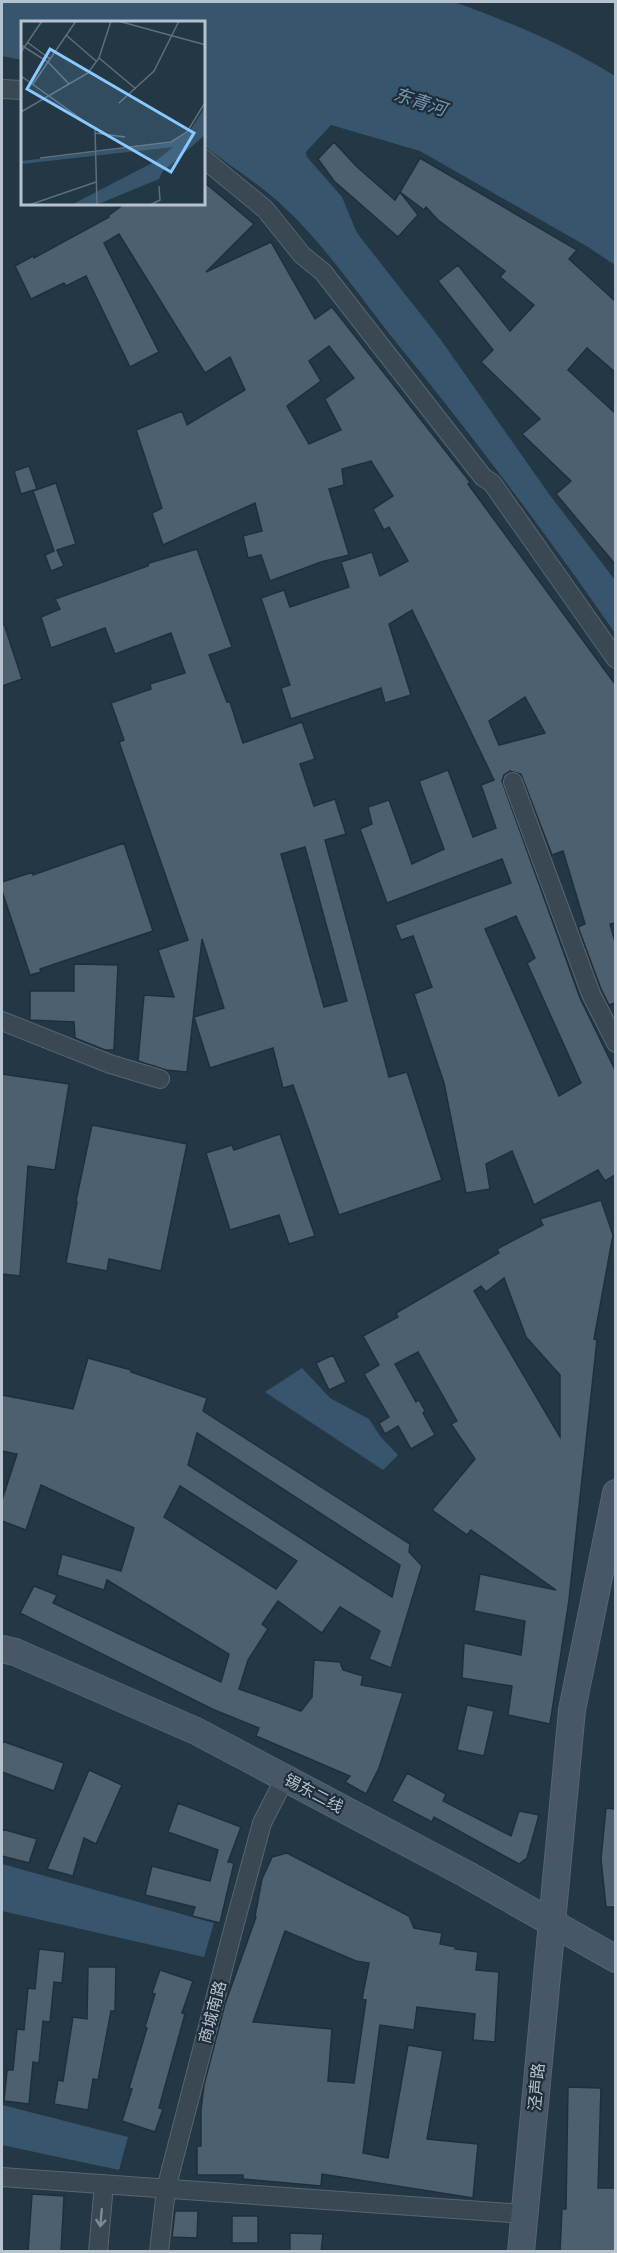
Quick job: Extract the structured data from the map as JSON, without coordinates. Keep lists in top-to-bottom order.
{
  "streets": {
    "street": ["锡东二线", "商城南路", "泾声路"]
  },
  "crossings": [
    ["锡东二线", "商城南路"],
    ["锡东二线", "泾声路"]
  ],
  "water": ["东青河"]
}
